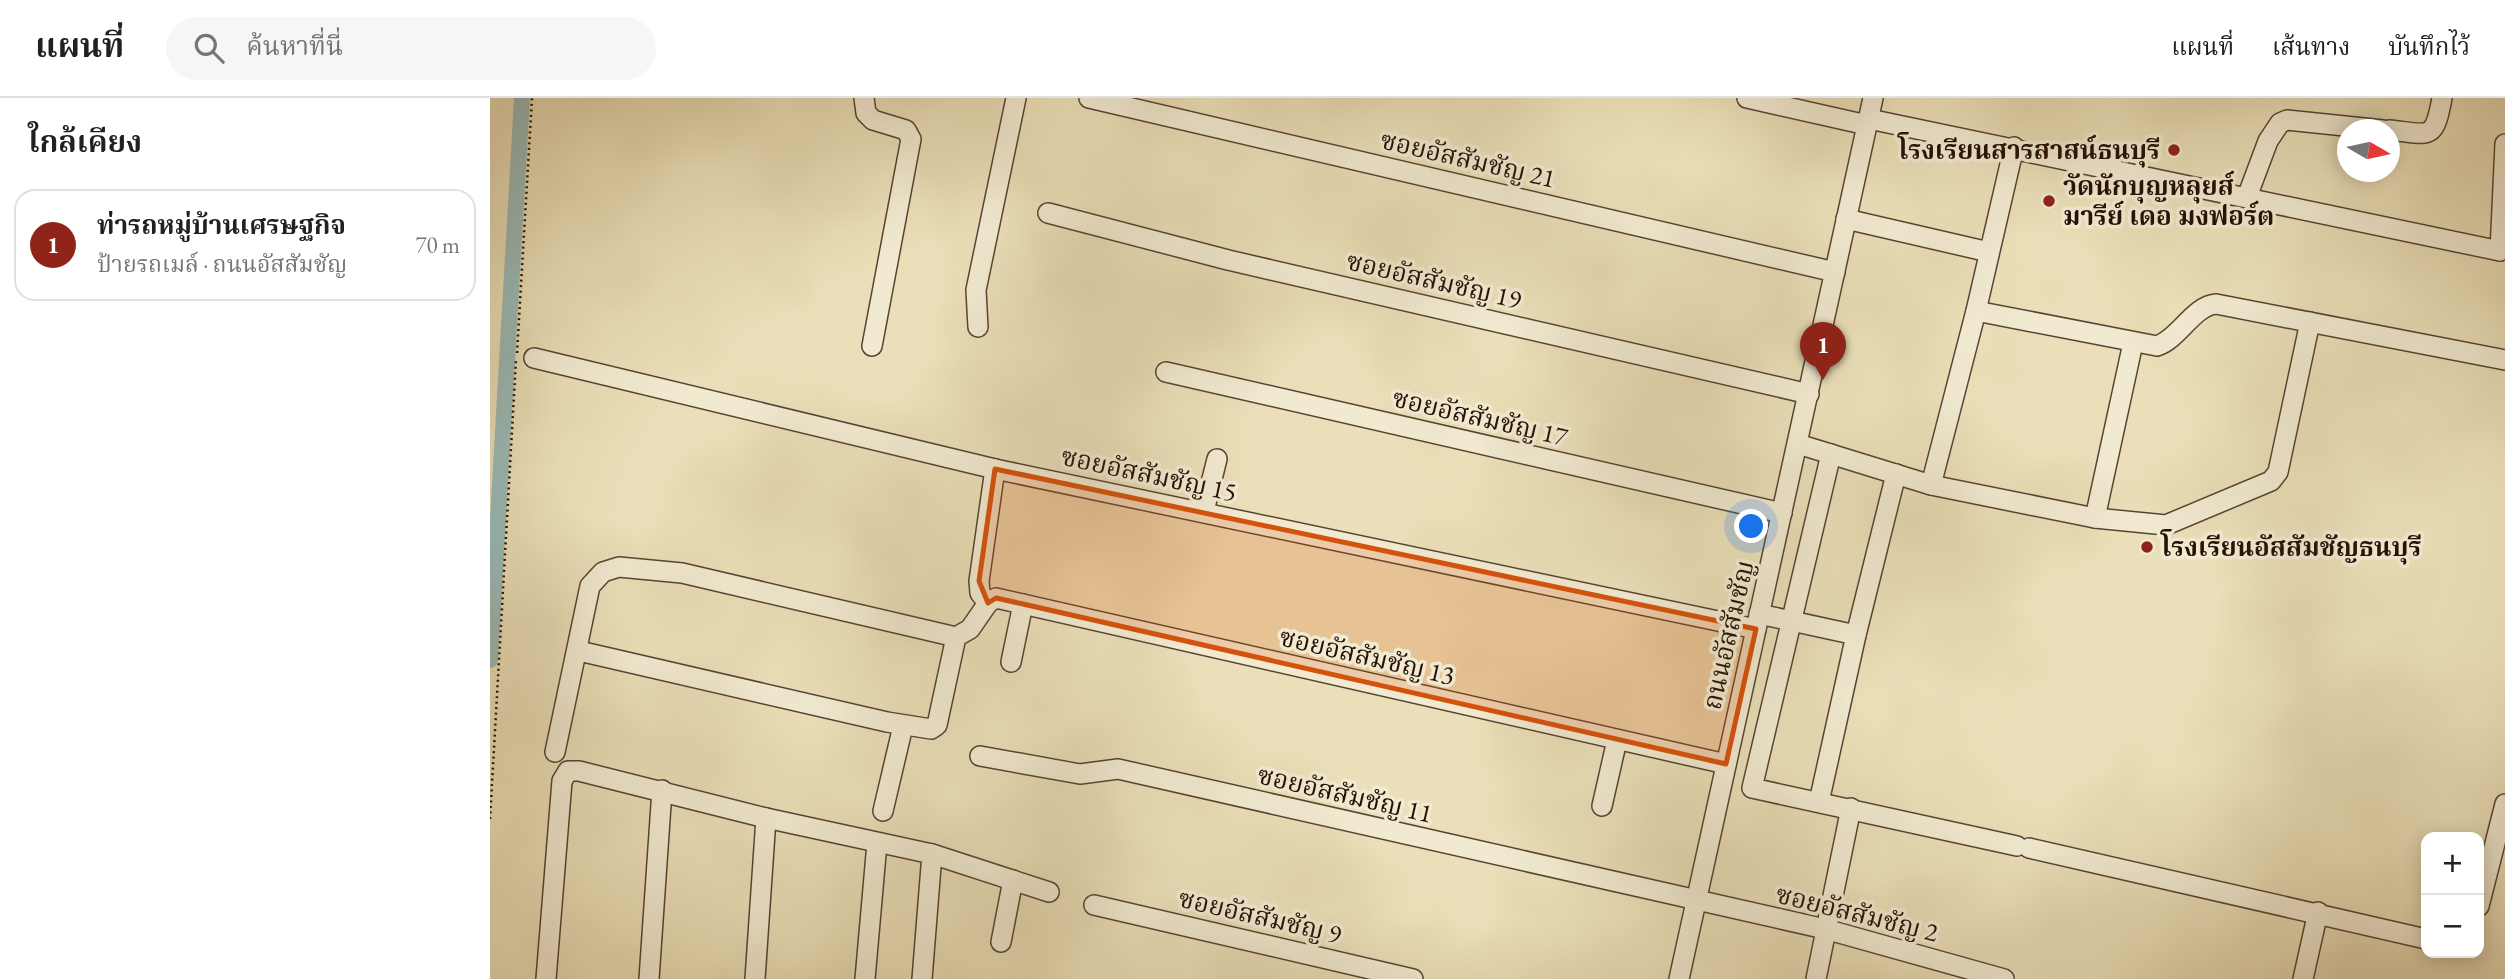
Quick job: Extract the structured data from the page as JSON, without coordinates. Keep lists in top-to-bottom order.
{
  "streets": {
    "street": [
      "ซอยอัสสัมชัญ 21",
      "ซอยอัสสัมชัญ 19",
      "ซอยอัสสัมชัญ 17",
      "ซอยอัสสัมชัญ 15",
      "ถนนอัสสัมชัญ",
      "ซอยอัสสัมชัญ 13",
      "ซอยอัสสัมชัญ 11",
      "ซอยอัสสัมชัญ 2",
      "ซอยอัสสัมชัญ 9"
    ]
  },
  "crossings": [
    ["ซอยอัสสัมชัญ 21", "ถนนอัสสัมชัญ"],
    ["ซอยอัสสัมชัญ 19", "ถนนอัสสัมชัญ"],
    ["ซอยอัสสัมชัญ 17", "ถนนอัสสัมชัญ"],
    ["ซอยอัสสัมชัญ 15", "ถนนอัสสัมชัญ"],
    ["ถนนอัสสัมชัญ", "ซอยอัสสัมชัญ 13"],
    ["ถนนอัสสัมชัญ", "ซอยอัสสัมชัญ 11"],
    ["ถนนอัสสัมชัญ", "ซอยอัสสัมชัญ 2"],
    ["ซอยอัสสัมชัญ 11", "ซอยอัสสัมชัญ 2"]
  ],
  "places": ["โรงเรียนสารสาสน์ธนบุรี", "วัดนักบุญหลุยส์ มารีย์ เดอ มงฟอร์ต", "โรงเรียนอัสสัมชัญธนบุรี"],
  "north": "right",
  "page": {
    "header": "แผนที่",
    "search": "ค้นหาที่นี่",
    "nav": ["แผนที่", "เส้นทาง", "บันทึกไว้"],
    "heading": "ใกล้เคียง",
    "list": [
      {
        "mark": "1",
        "name": "ท่ารถหมู่บ้านเศรษฐกิจ",
        "note": "ป้ายรถเมล์ · ถนนอัสสัมชัญ",
        "value": "70 m"
      }
    ],
    "pins": "1",
    "map_buttons": ["+", "−"]
  }
}
